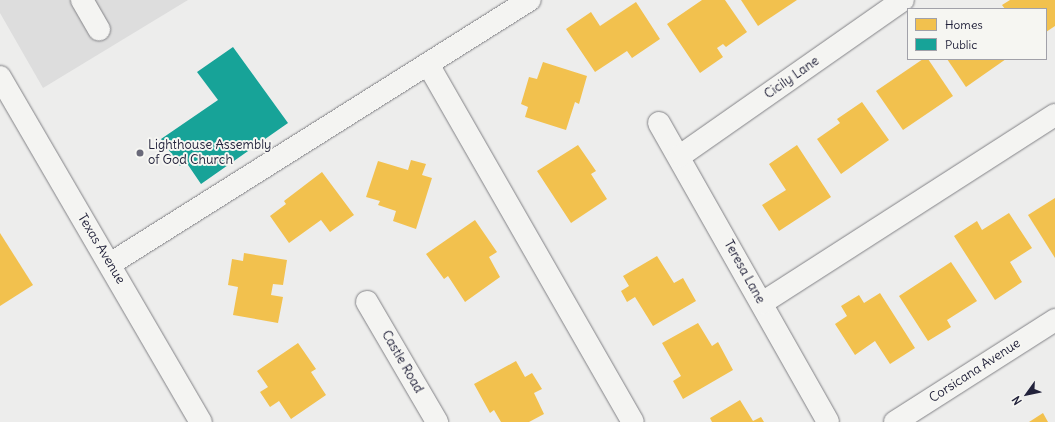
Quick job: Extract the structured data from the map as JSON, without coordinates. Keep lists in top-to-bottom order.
{
  "streets": {
    "street": [
      "Cicily Lane",
      "Texas Avenue",
      "Teresa Lane",
      "Castle Road",
      "Corsicana Avenue"
    ]
  },
  "crossings": [
    ["Cicily Lane", "Teresa Lane"]
  ],
  "places": ["Lighthouse Assembly of God Church"],
  "legend": ["Homes", "Public"],
  "north": "bottom left"
}
